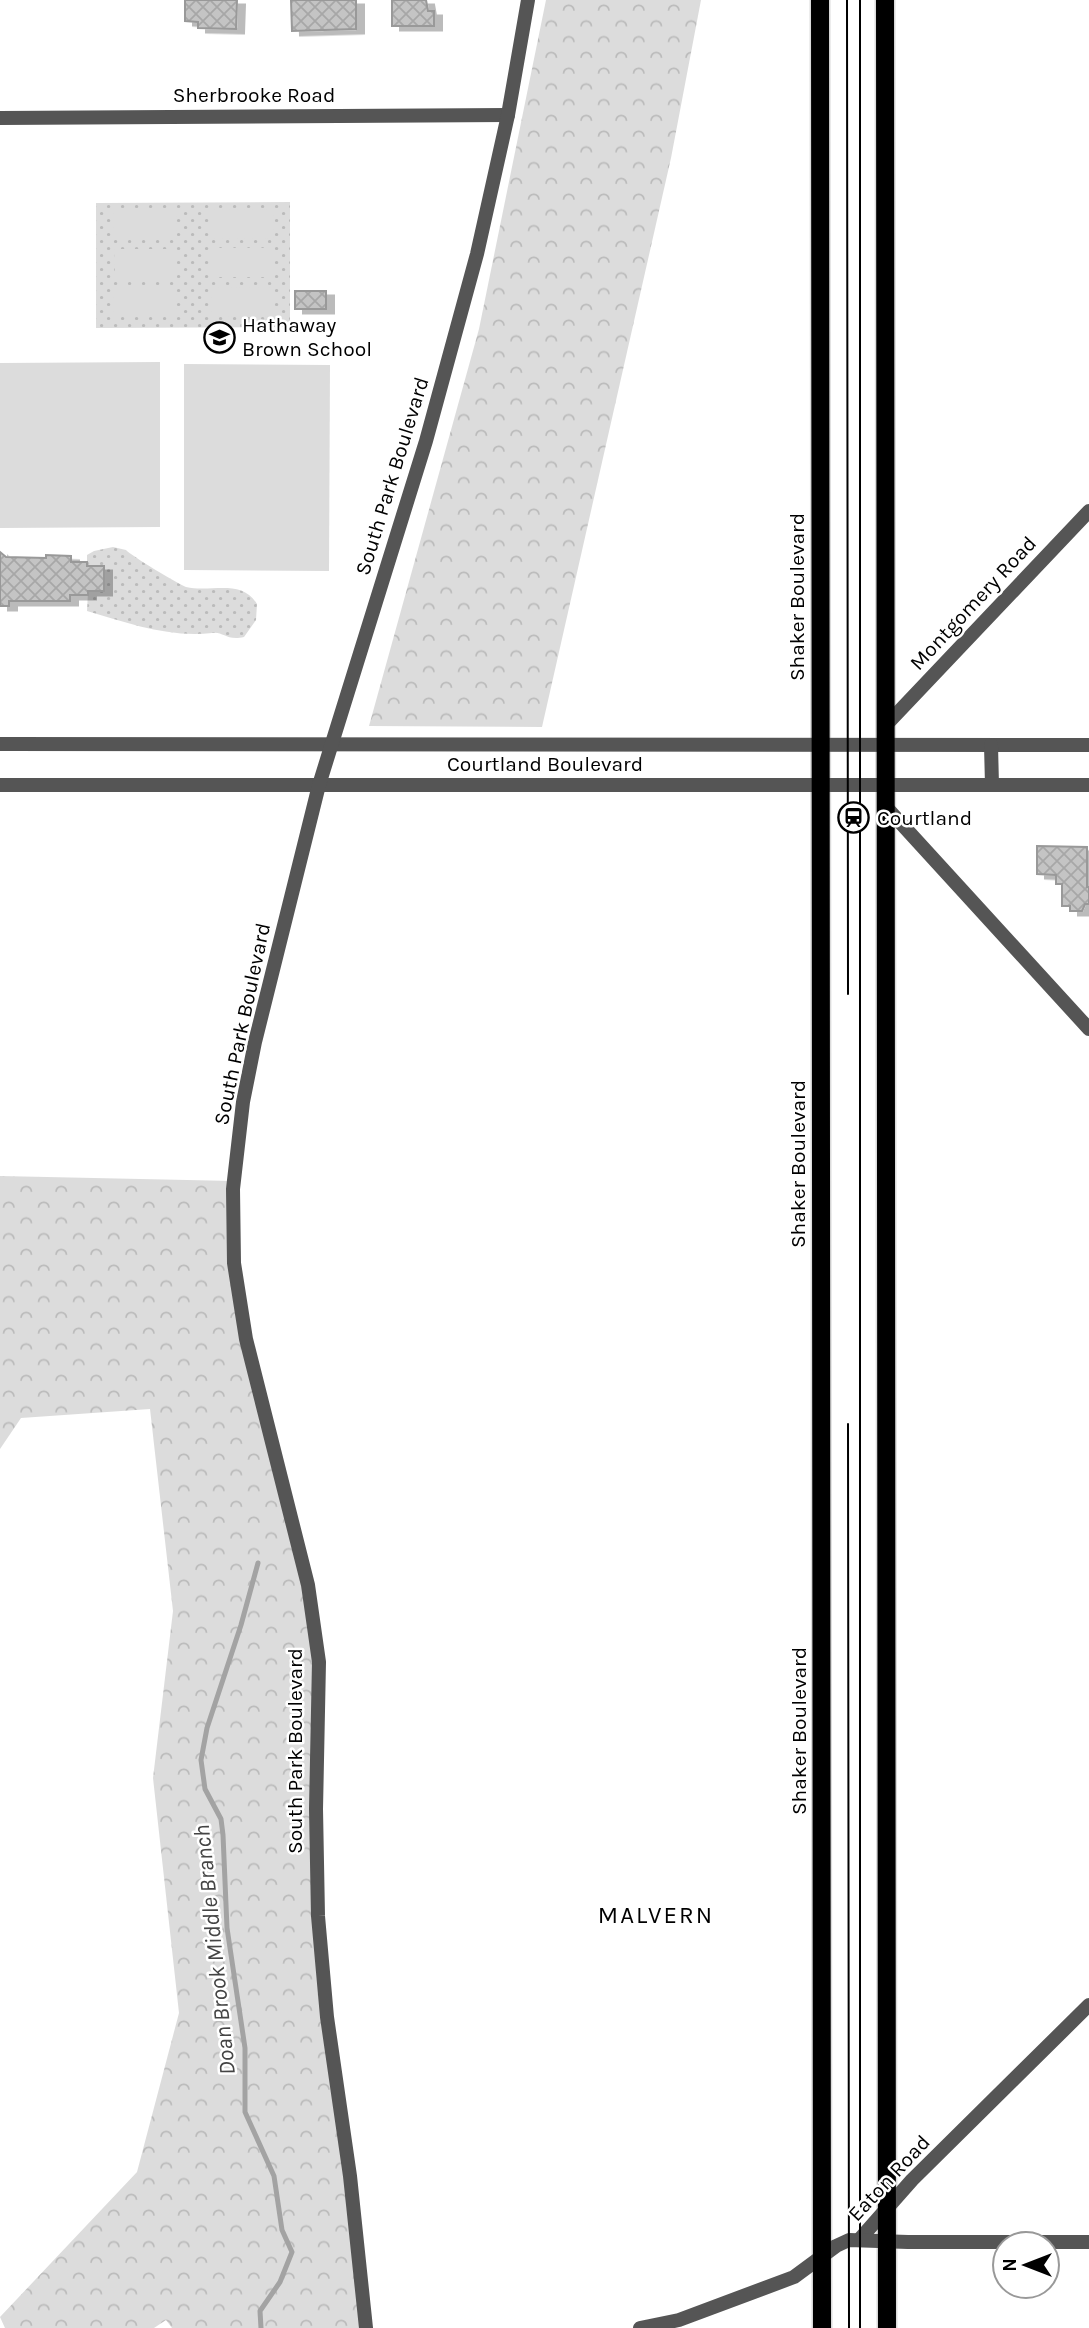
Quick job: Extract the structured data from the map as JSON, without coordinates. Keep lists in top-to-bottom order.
{
  "streets": {
    "main road": ["Shaker Boulevard"],
    "street": [
      "Sherbrooke Road",
      "South Park Boulevard",
      "Montgomery Road",
      "Courtland Boulevard",
      "Eaton Road"
    ]
  },
  "crossings": [
    ["Sherbrooke Road", "South Park Boulevard"],
    ["South Park Boulevard", "Courtland Boulevard"],
    ["Shaker Boulevard", "Courtland Boulevard"],
    ["Shaker Boulevard", "Eaton Road"]
  ],
  "districts": ["MALVERN"],
  "water": ["Doan Brook Middle Branch"],
  "places": {
    "school or university": ["Hathaway Brown School"],
    "station": ["Courtland"]
  },
  "north": "left"
}
